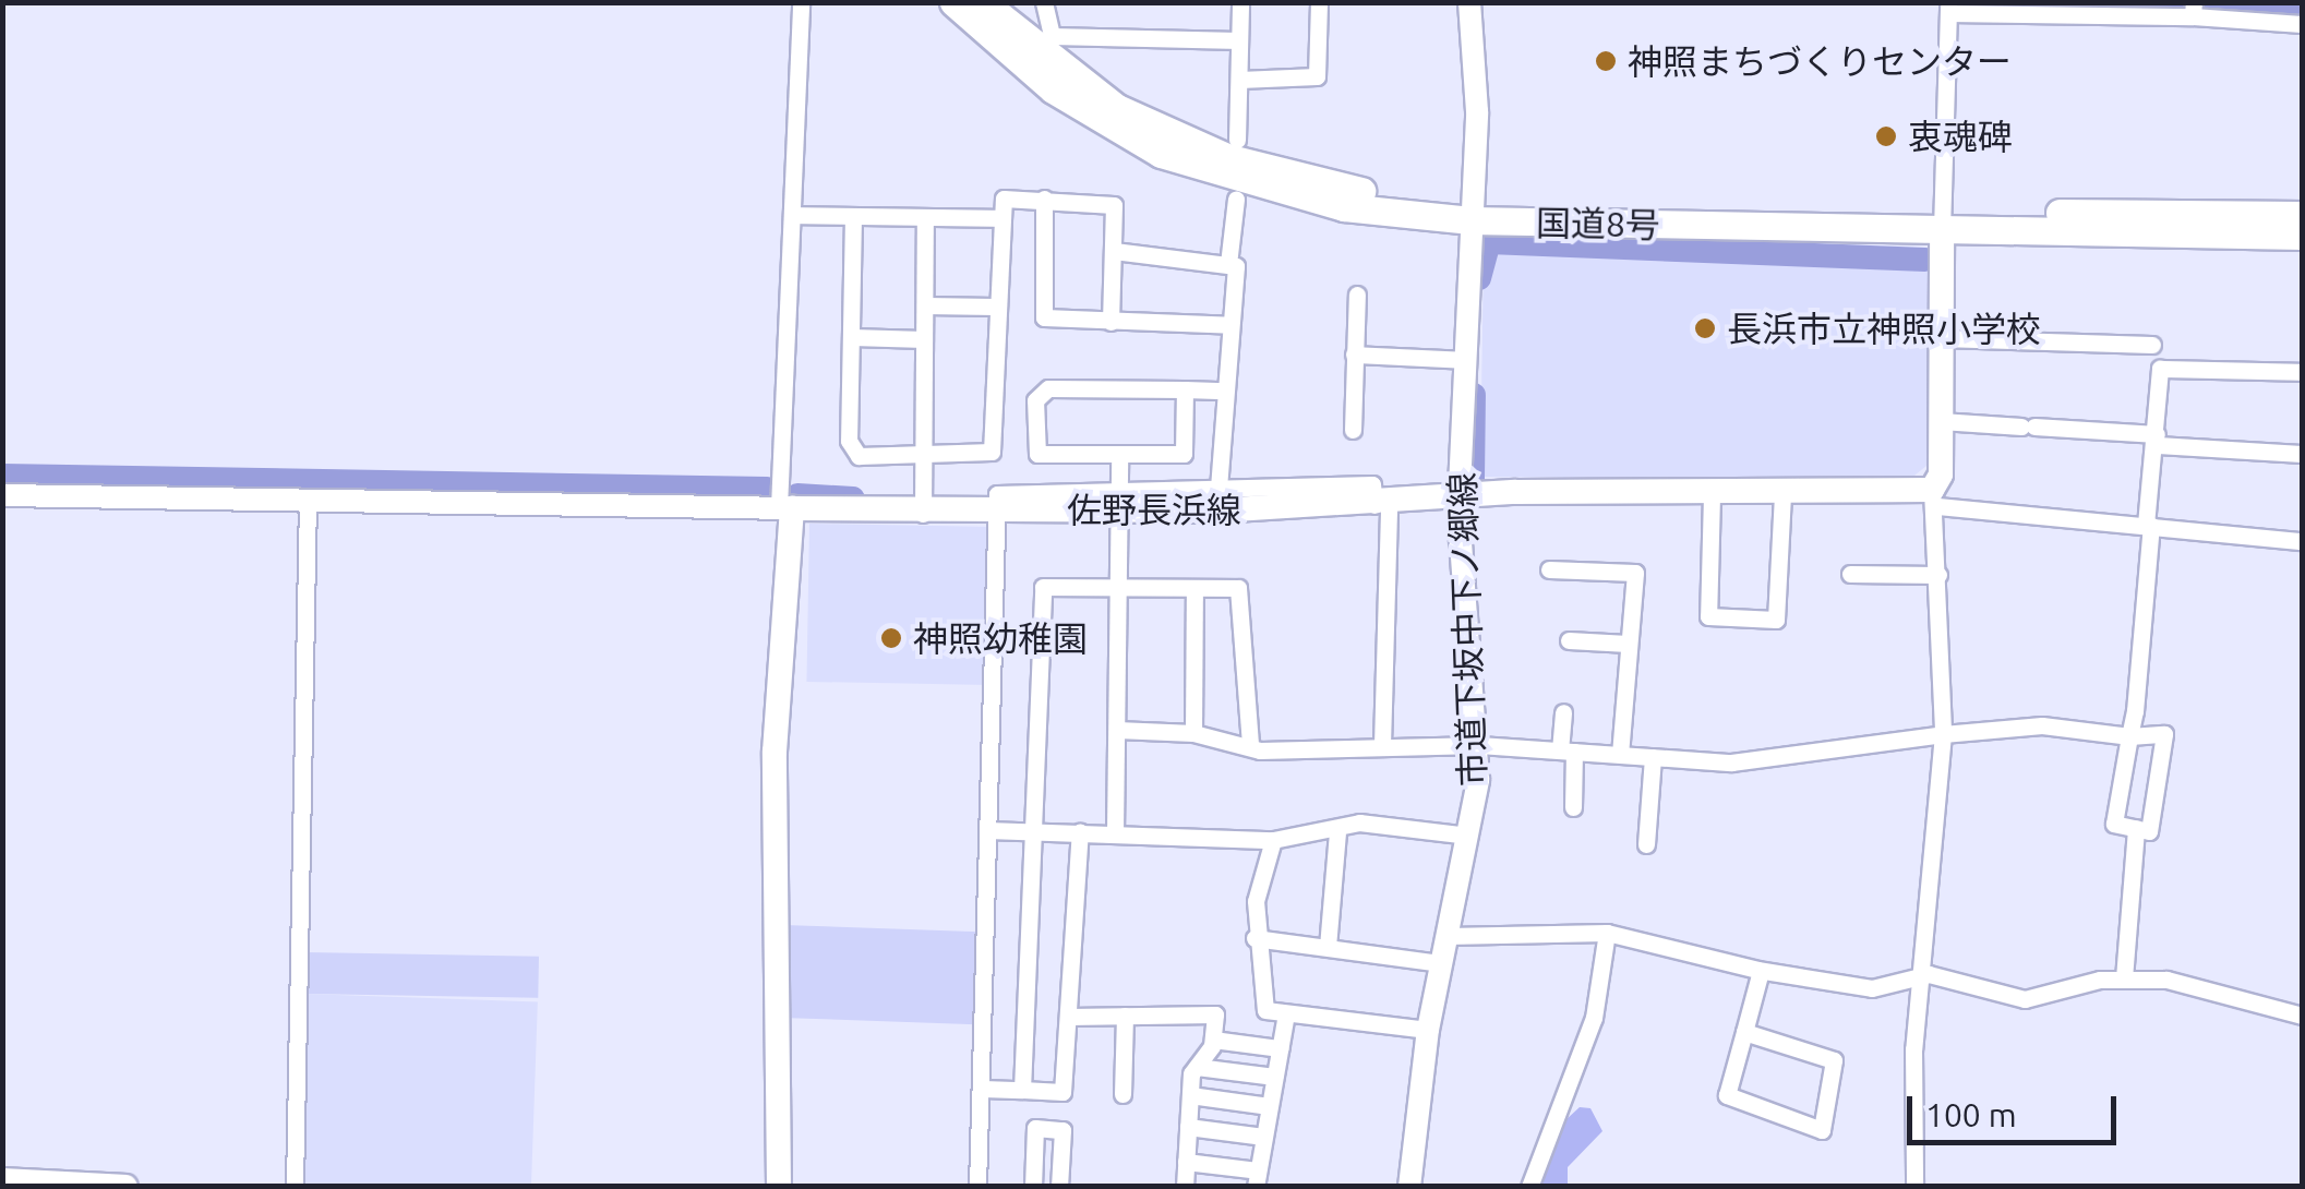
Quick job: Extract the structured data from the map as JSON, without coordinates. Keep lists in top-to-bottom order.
{
  "streets": {
    "highway": ["国道8号"],
    "main road": ["佐野長浜線"],
    "street": ["市道下坂中下ノ郷線"]
  },
  "crossings": [
    ["国道8号", "市道下坂中下ノ郷線"],
    ["佐野長浜線", "市道下坂中下ノ郷線"]
  ],
  "places": [
    "神照まちづくりセンター",
    "衷魂碑",
    "長浜市立神照小学校",
    "神照幼稚園"
  ],
  "scale_bar": "100 m"
}
